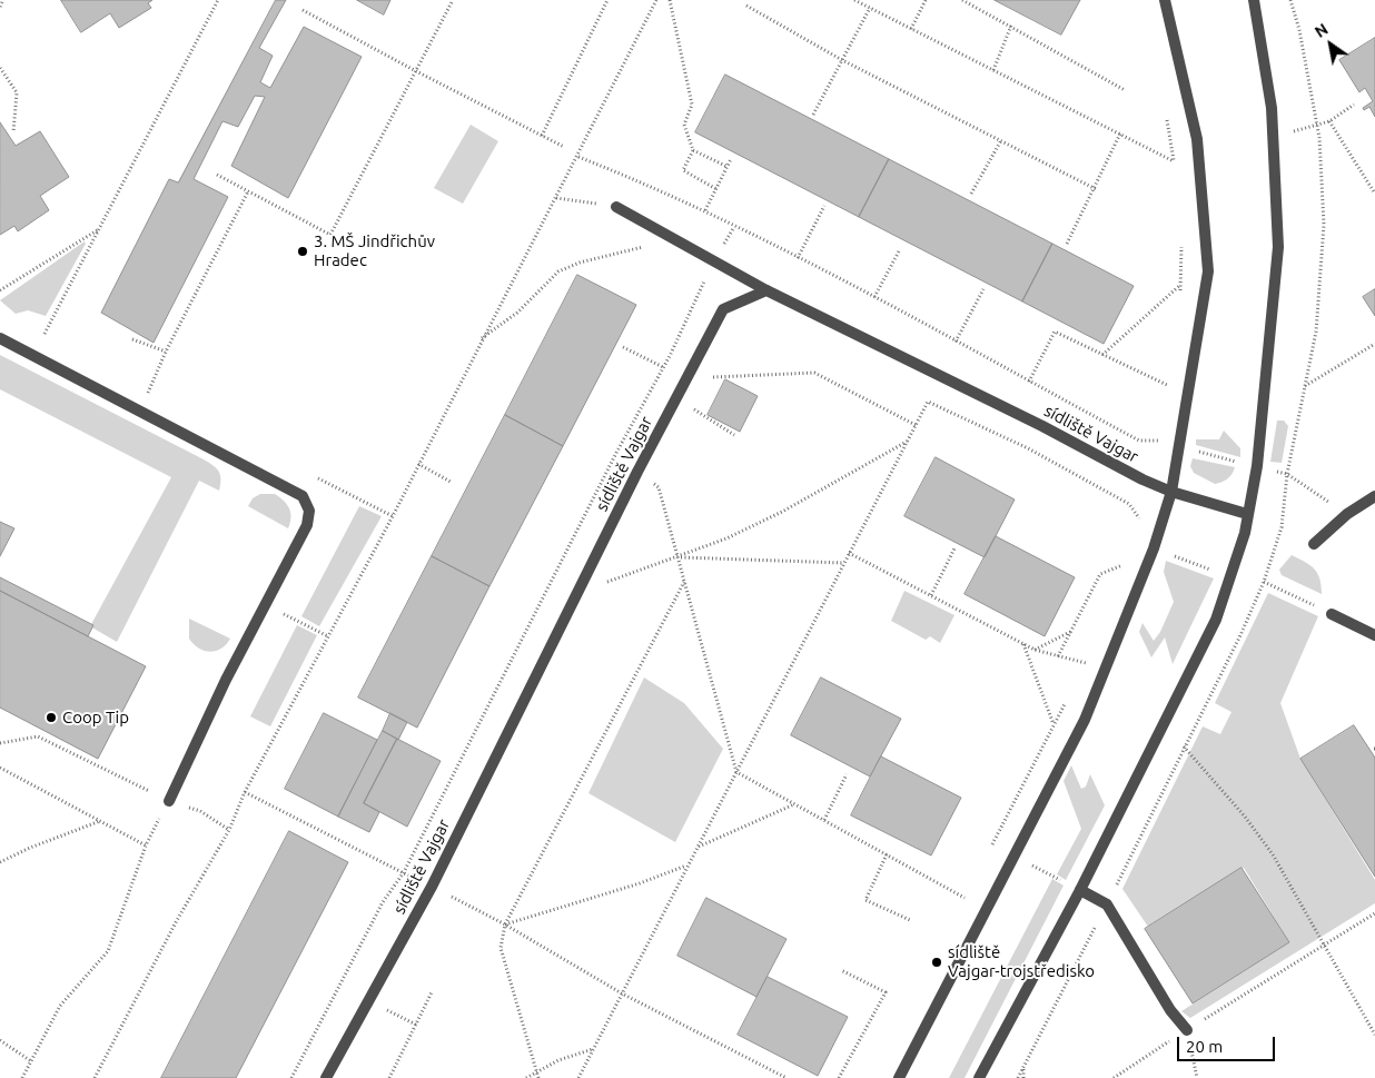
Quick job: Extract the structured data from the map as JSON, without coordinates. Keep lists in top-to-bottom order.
{
  "streets": {
    "street": ["sídliště Vajgar"]
  },
  "places": ["3. MŠ Jindřichův Hradec", "Coop Tip", "sídliště Vajgar-trojstředisko"],
  "scale_bar": "20 m",
  "north": "top left"
}
